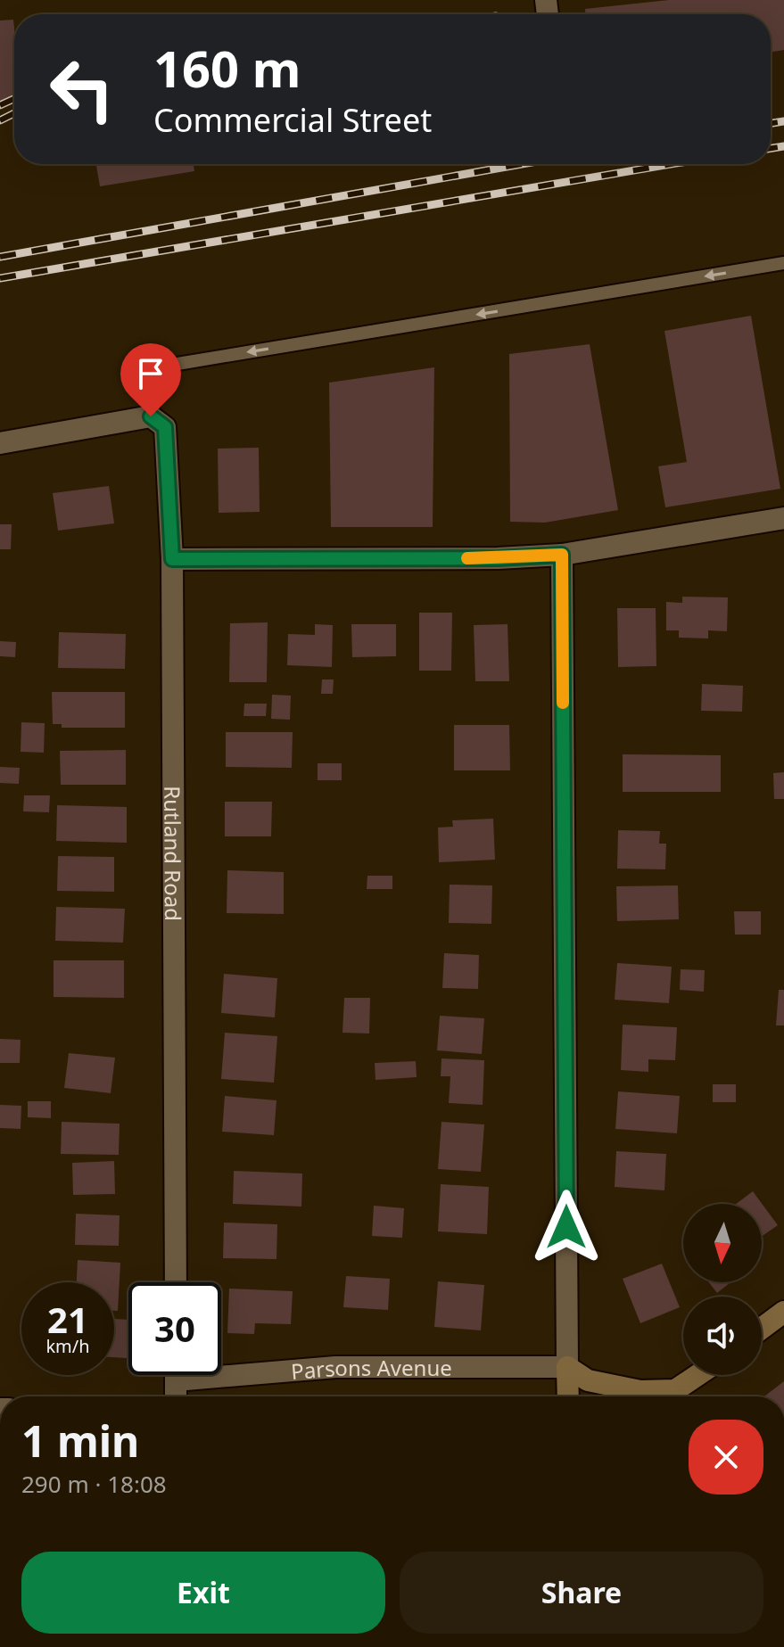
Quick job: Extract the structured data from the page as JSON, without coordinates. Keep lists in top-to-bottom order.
{
  "streets": {
    "street": ["Rutland Road", "Parsons Avenue"]
  },
  "north": "bottom",
  "page": {
    "turn": ["160 m", "Commercial Street"],
    "speed": "21 km/h",
    "limit": "30",
    "heading": ["1 min", "290 m · 18:08"],
    "buttons": ["Exit", "Share"]
  }
}
